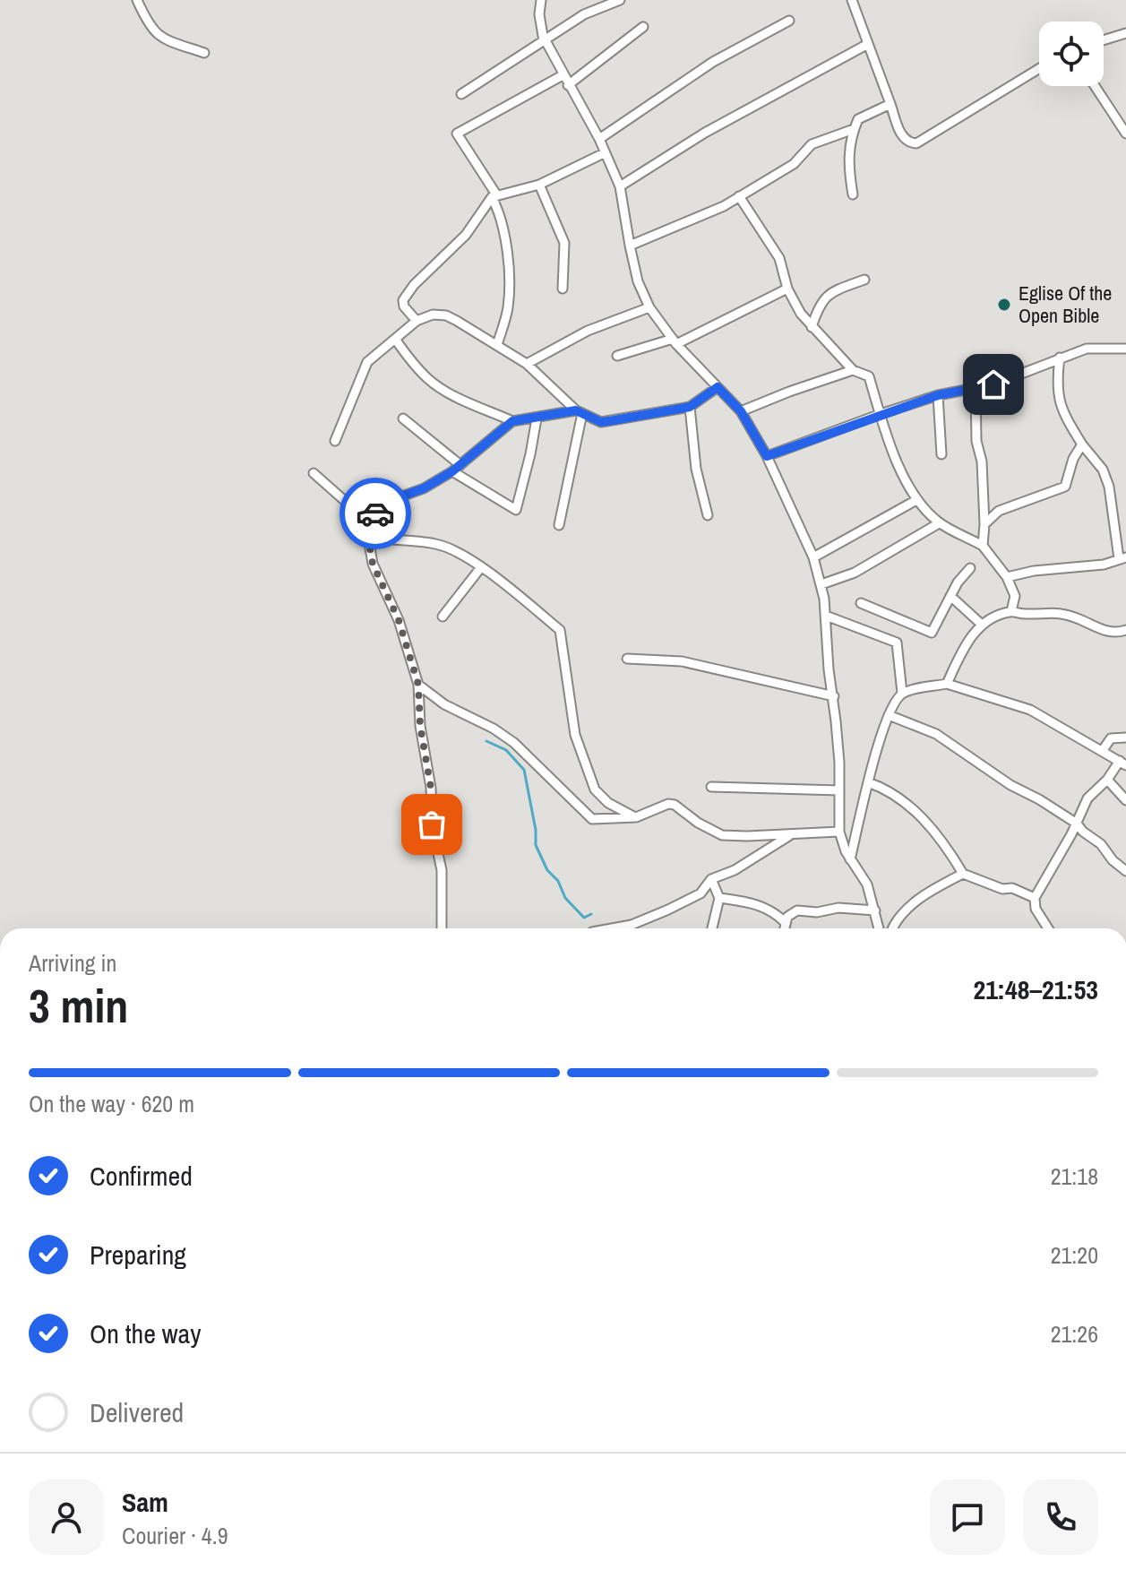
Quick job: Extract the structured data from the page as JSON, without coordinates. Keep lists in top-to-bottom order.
{
  "places": ["Eglise Of the Open Bible"],
  "page": {
    "heading": ["3 min", "Arriving in", "21:48–21:53"],
    "panel": ["Sam", "Courier · 4.9"],
    "bar": "On the way · 620 m",
    "list": [
      ["Confirmed", "21:18"],
      ["Preparing", "21:20"],
      ["On the way", "21:26"],
      "Delivered"
    ]
  }
}
